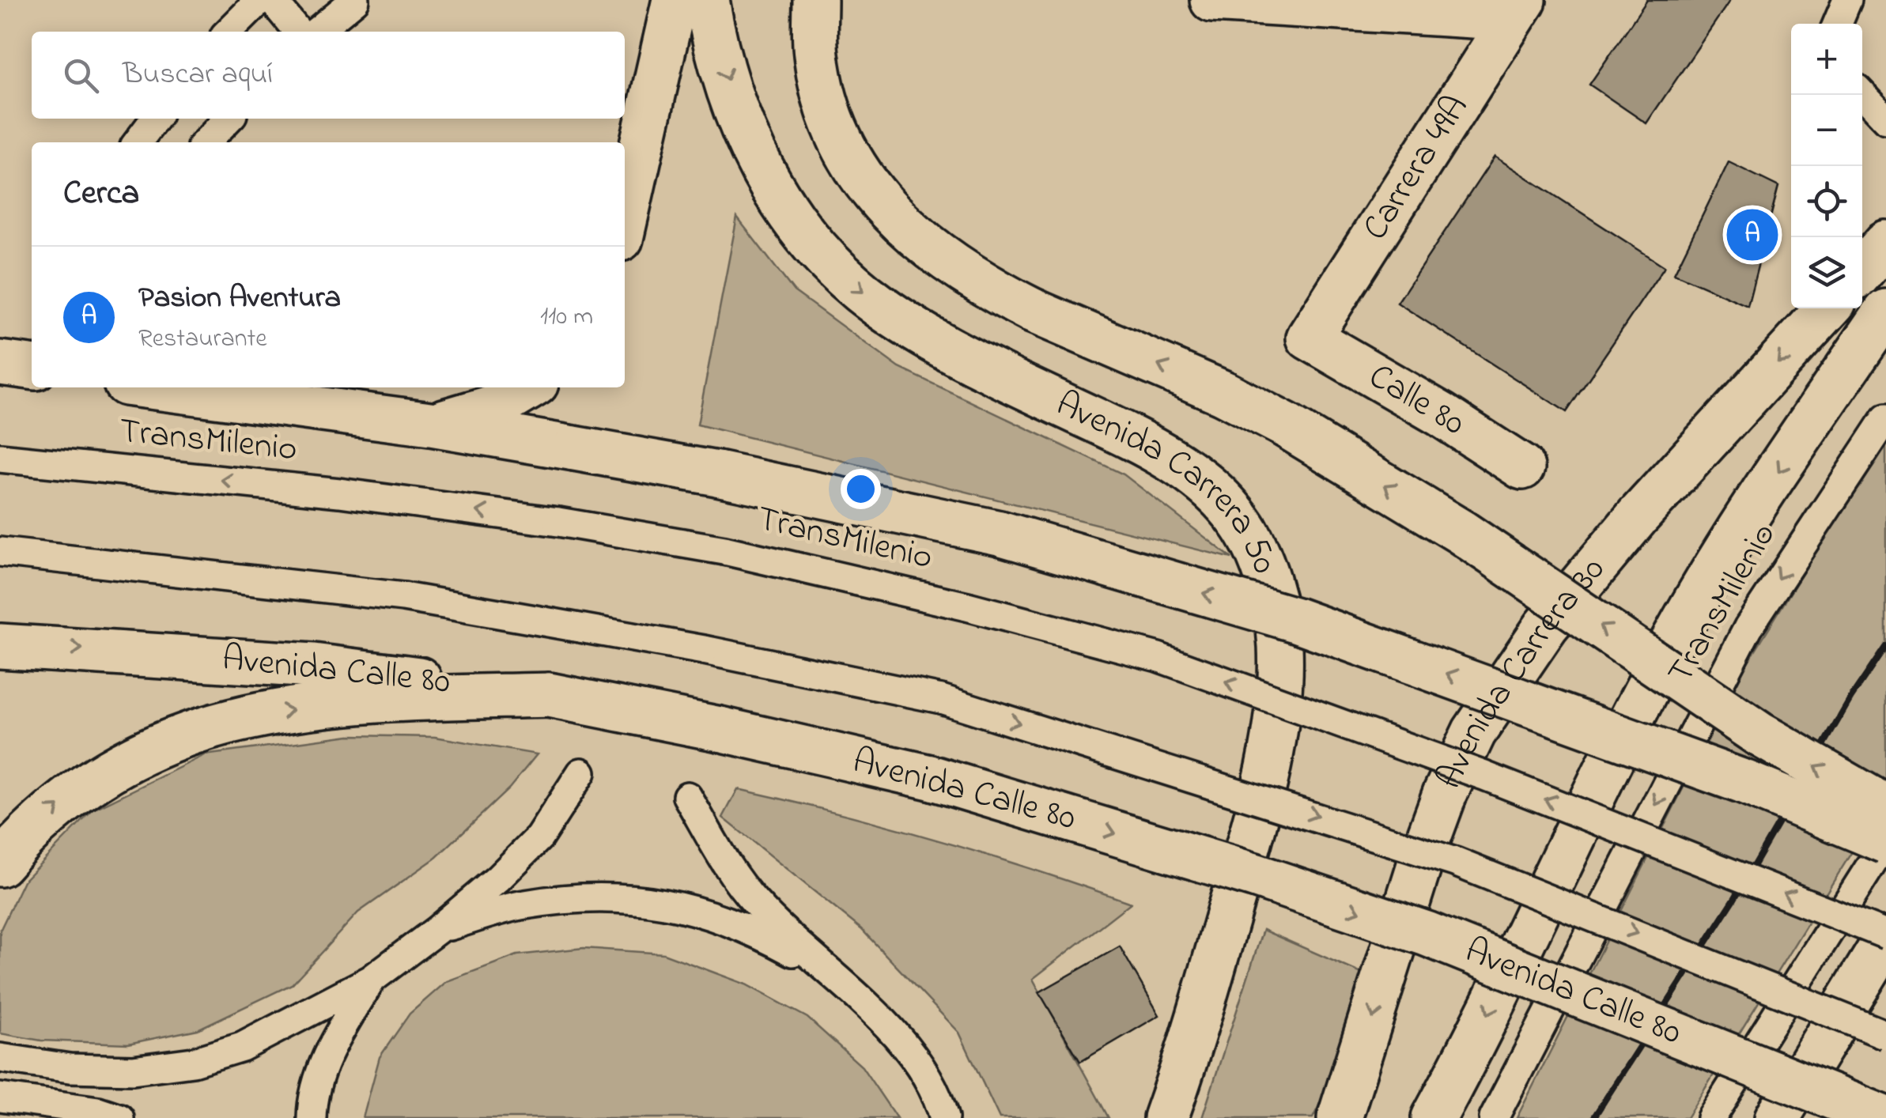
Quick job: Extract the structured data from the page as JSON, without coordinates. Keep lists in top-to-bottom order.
{
  "streets": {
    "main road": [
      "Carrera 49A",
      "Calle 80",
      "Avenida Carrera 50",
      "Avenida Calle 80",
      "Avenida Carrera 30"
    ],
    "lane": ["TransMilenio"]
  },
  "crossings": [
    ["Carrera 49A", "Calle 80"]
  ],
  "one_way": ["Avenida Carrera 50"],
  "page": {
    "map_buttons": ["+", "−"],
    "search": "Buscar aquí",
    "heading": "Cerca",
    "pins": "A",
    "list": [
      {
        "mark": "A",
        "name": "Pasion Aventura",
        "note": "Restaurante",
        "value": "110 m"
      }
    ]
  }
}
